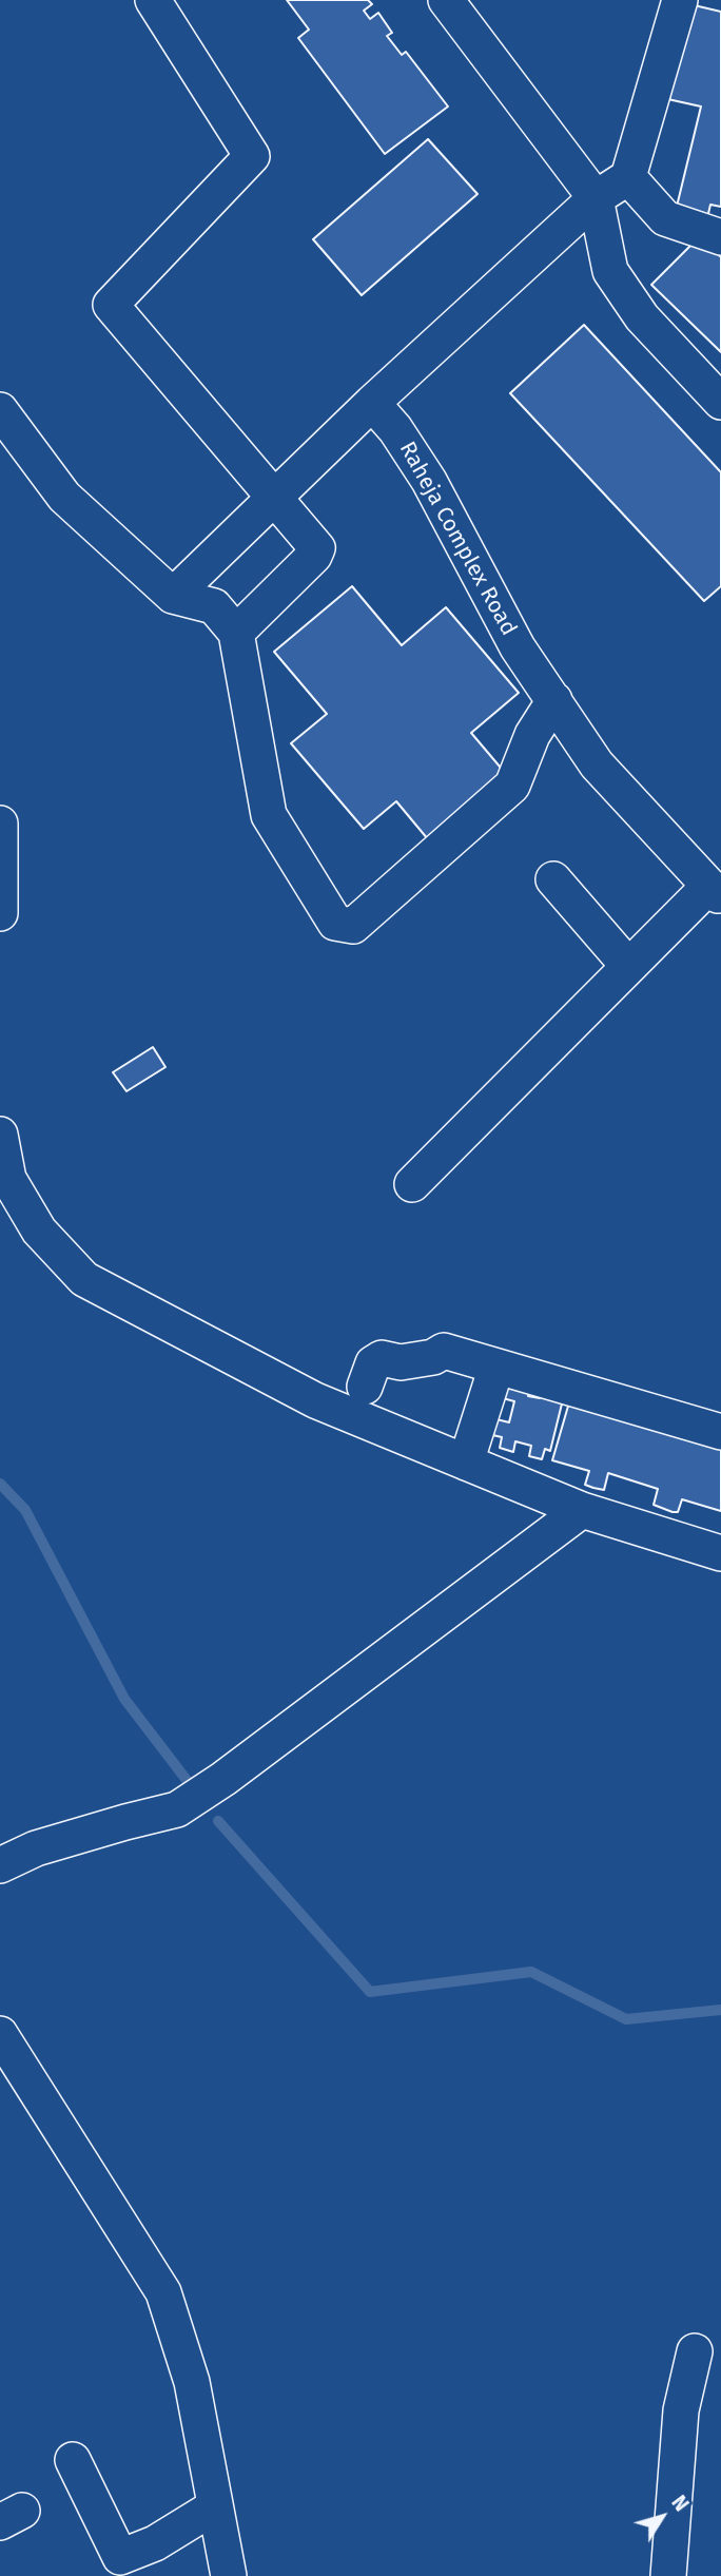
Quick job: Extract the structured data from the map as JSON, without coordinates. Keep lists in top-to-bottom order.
{
  "streets": {
    "street": ["Raheja Complex Road"]
  },
  "north": "top right"
}
